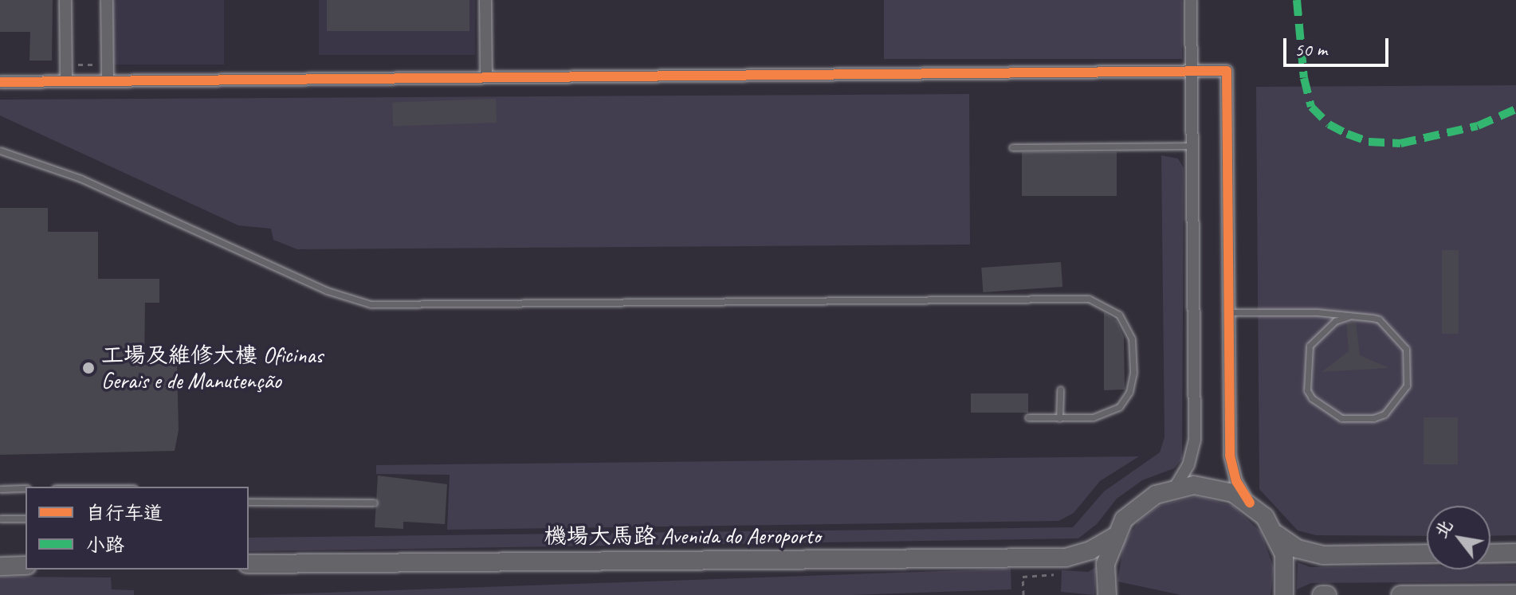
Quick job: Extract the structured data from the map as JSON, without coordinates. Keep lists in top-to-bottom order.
{
  "streets": {
    "main road": ["機場大馬路 Avenida do Aeroporto"]
  },
  "places": ["工場及維修大樓 Oficinas Gerais e de Manutenção"],
  "legend": ["自行车道", "小路"],
  "scale_bar": "50 m",
  "north": "top left"
}
